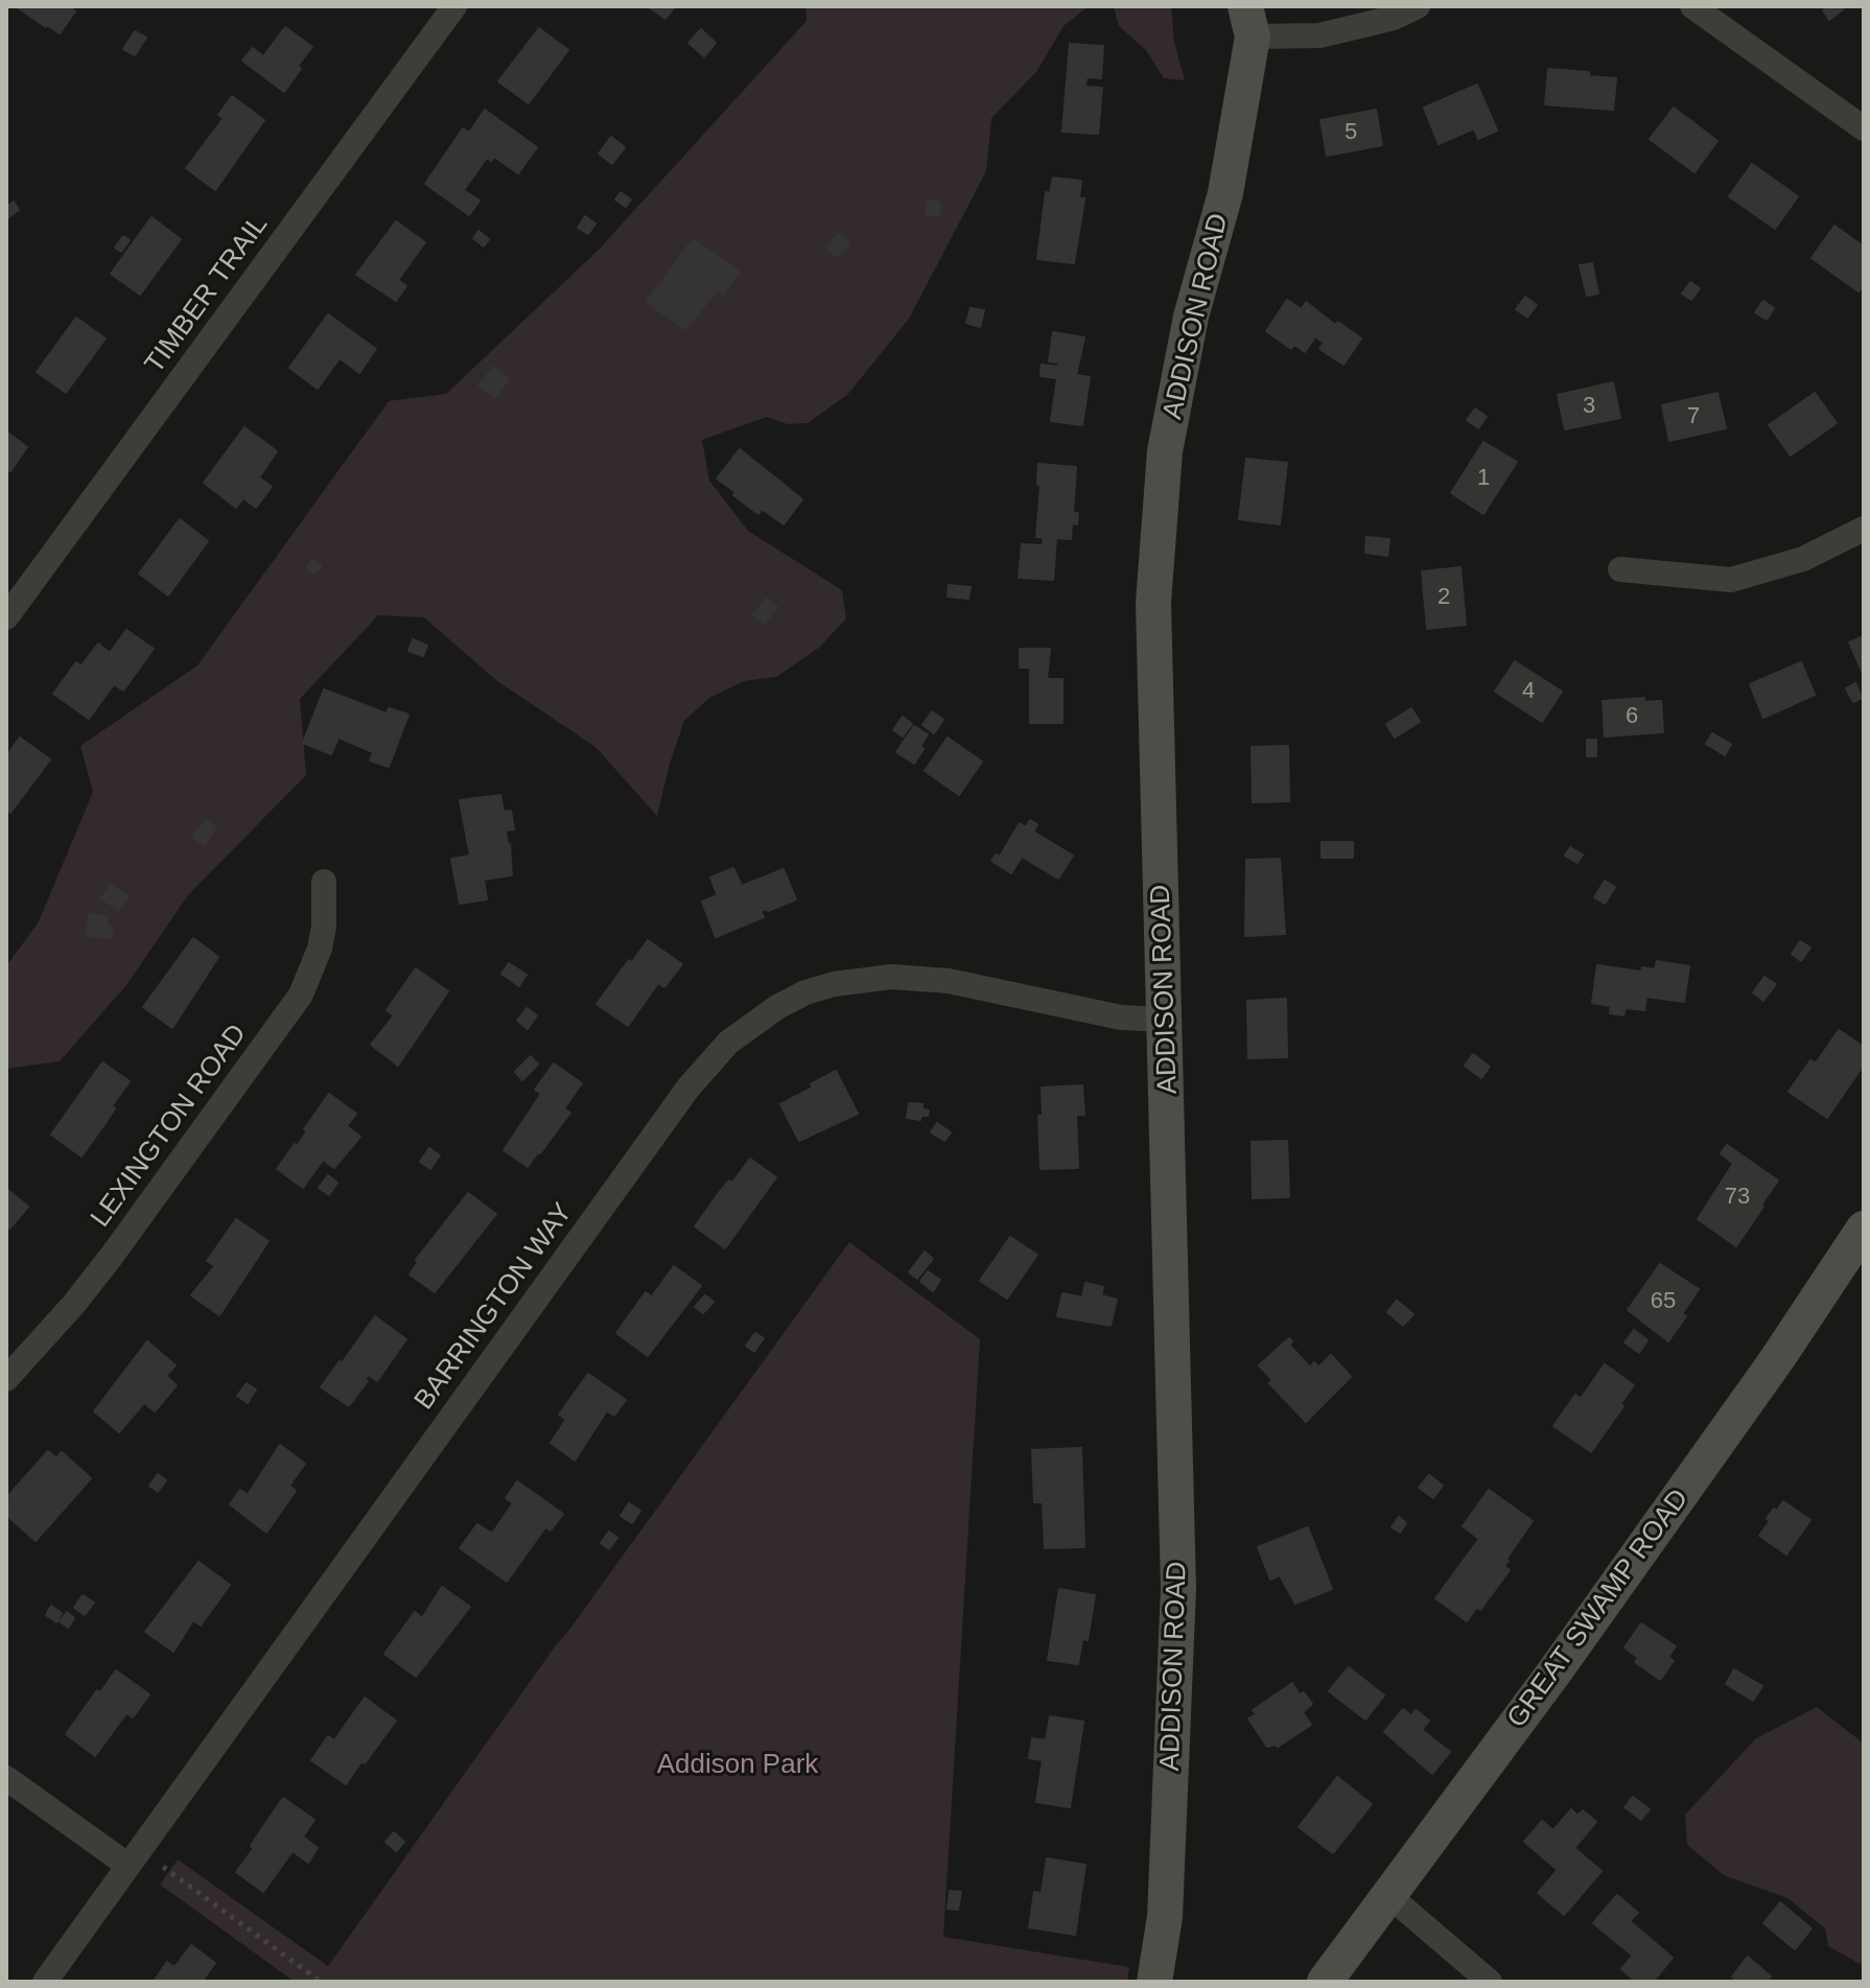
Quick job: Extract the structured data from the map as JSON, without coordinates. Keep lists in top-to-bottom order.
{
  "streets": {
    "main road": ["ADDISON ROAD", "GREAT SWAMP ROAD"],
    "street": ["TIMBER TRAIL", "LEXINGTON ROAD", "BARRINGTON WAY"]
  },
  "crossings": [
    ["ADDISON ROAD", "BARRINGTON WAY"]
  ],
  "parks": ["Addison Park"],
  "house_numbers": [
    "5",
    "3",
    "7",
    "1",
    "2",
    "4",
    "6",
    "73",
    "65"
  ]
}
